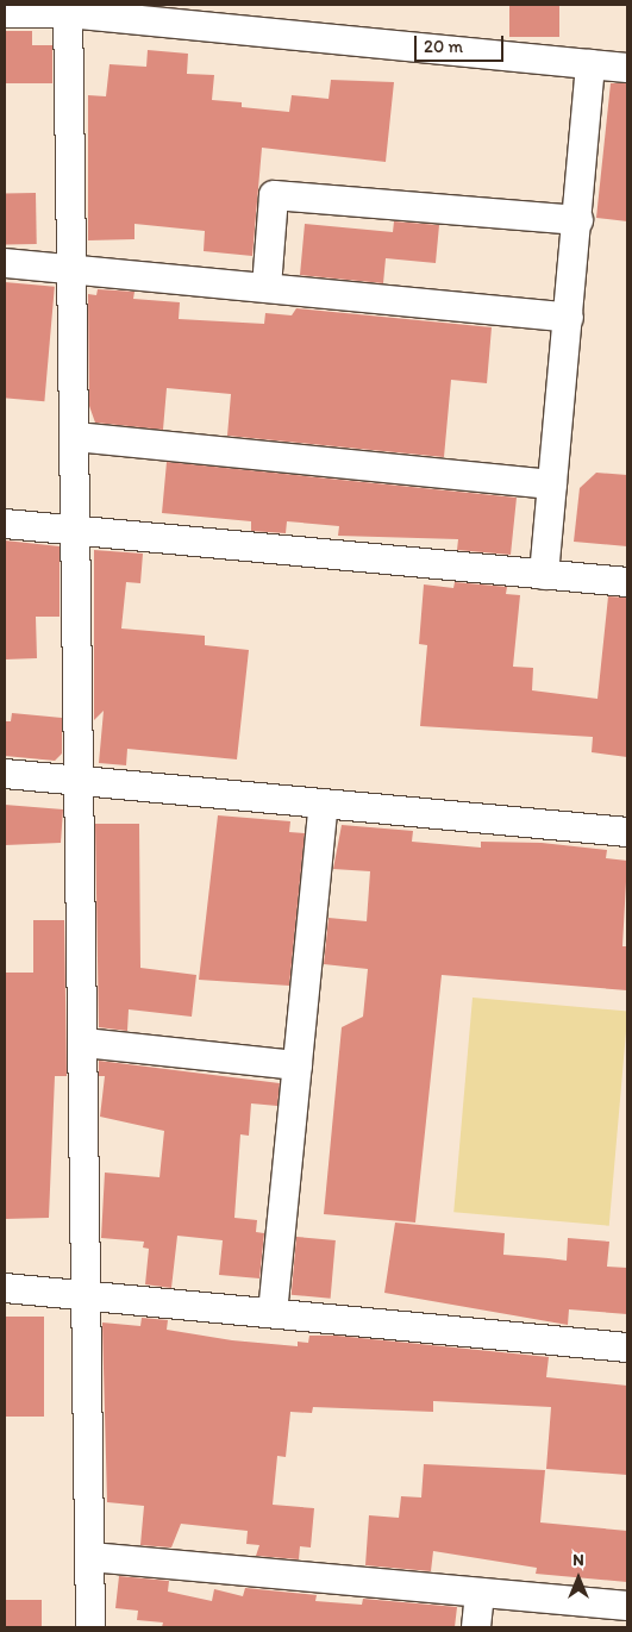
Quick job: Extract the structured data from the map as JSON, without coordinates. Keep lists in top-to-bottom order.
{
  "scale_bar": "20 m",
  "north": "top"
}
